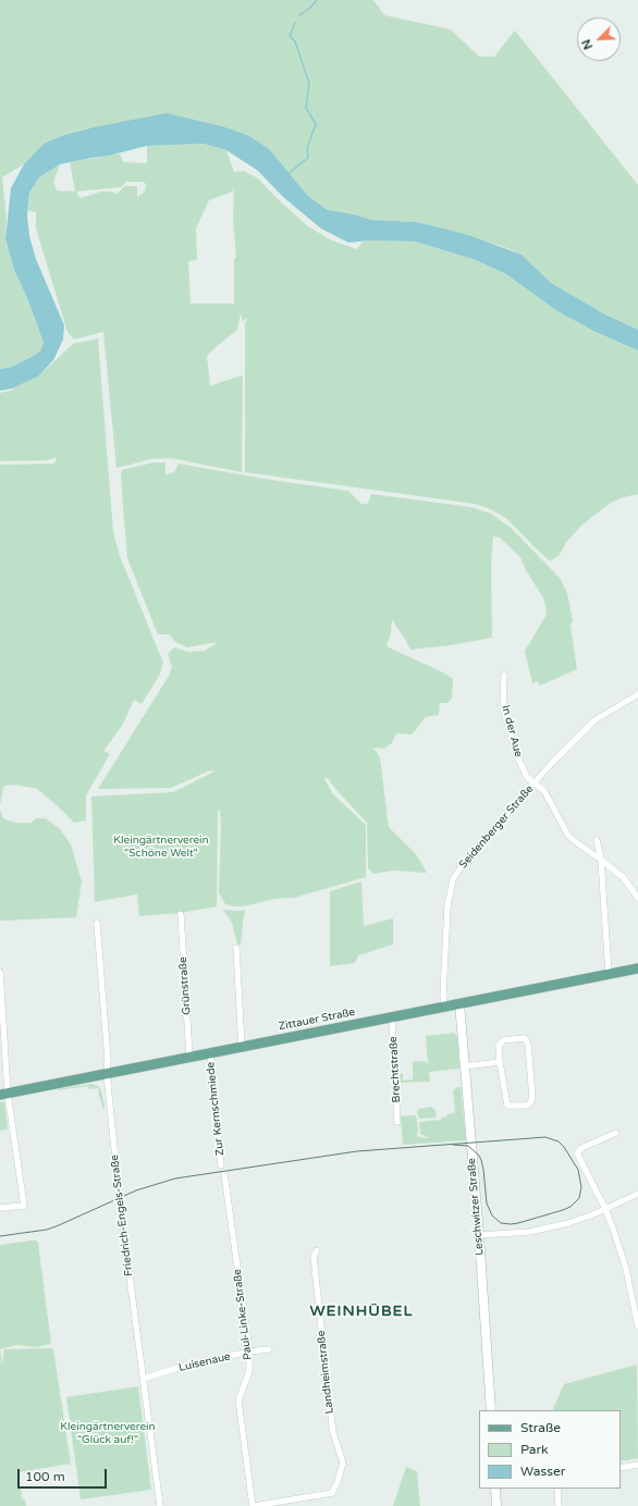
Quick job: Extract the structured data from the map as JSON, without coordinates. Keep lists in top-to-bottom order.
{
  "streets": {
    "main road": ["Zittauer Straße"],
    "street": [
      "In der Aue",
      "Seidenberger Straße",
      "Grünstraße",
      "Brechtstraße",
      "Zur Kernschmiede",
      "Leschwitzer Straße",
      "Friedrich-Engels-Straße",
      "Paul-Linke-Straße",
      "Luisenaue",
      "Landheimstraße"
    ]
  },
  "crossings": [
    ["In der Aue", "Seidenberger Straße"],
    ["Seidenberger Straße", "Zittauer Straße"],
    ["Grünstraße", "Zittauer Straße"],
    ["Zittauer Straße", "Brechtstraße"],
    ["Zittauer Straße", "Zur Kernschmiede"],
    ["Zittauer Straße", "Leschwitzer Straße"],
    ["Zittauer Straße", "Friedrich-Engels-Straße"],
    ["Friedrich-Engels-Straße", "Luisenaue"],
    ["Paul-Linke-Straße", "Luisenaue"],
    ["Paul-Linke-Straße", "Landheimstraße"]
  ],
  "districts": ["WEINHÜBEL"],
  "parks": ["Kleingärtnerverein \"Schöne Welt\"", "Kleingärtnerverein \"Glück auf!\""],
  "legend": ["Straße", "Park", "Wasser"],
  "scale_bar": "100 m",
  "north": "bottom left"
}
